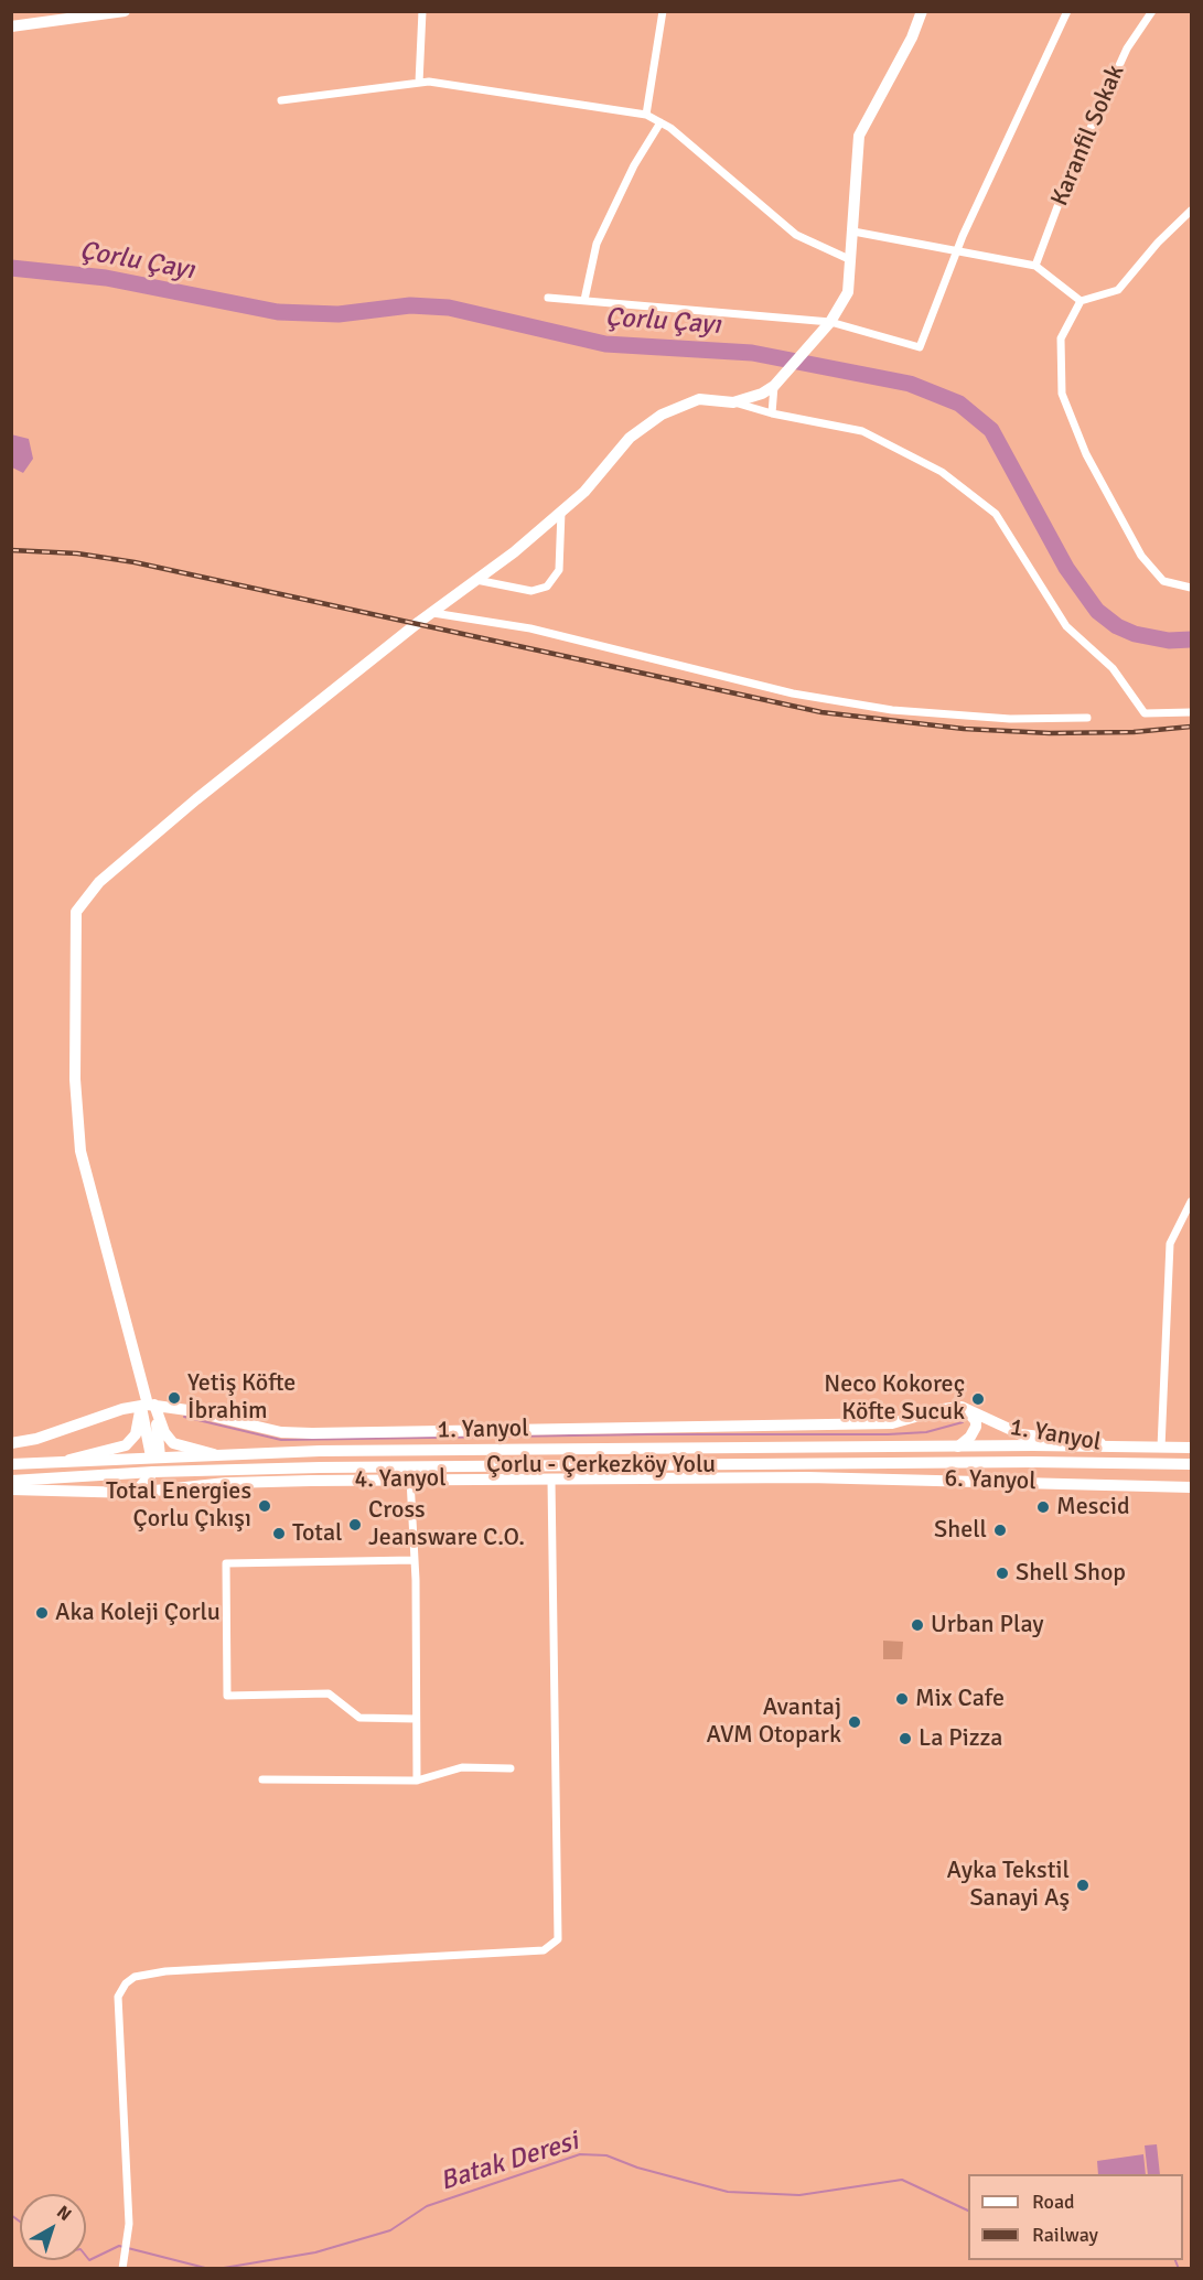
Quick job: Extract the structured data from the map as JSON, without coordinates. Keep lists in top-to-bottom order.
{
  "streets": {
    "main road": [
      "1. Yanyol",
      "Çorlu - Çerkezköy Yolu",
      "4. Yanyol",
      "6. Yanyol"
    ],
    "street": ["Karanfil Sokak"]
  },
  "crossings": [
    ["1. Yanyol", "Çorlu - Çerkezköy Yolu"],
    ["4. Yanyol", "6. Yanyol"]
  ],
  "water": ["Çorlu Çayı", "Batak Deresi"],
  "places": [
    "Yetiş Köfte İbrahim",
    "Neco Kokoreç Köfte Sucuk",
    "Total Energies Çorlu Çıkışı",
    "Mescid",
    "Cross Jeansware C.O.",
    "Shell",
    "Total",
    "Shell Shop",
    "Aka Koleji Çorlu",
    "Urban Play",
    "Mix Cafe",
    "Avantaj AVM Otopark",
    "La Pizza",
    "Ayka Tekstil Sanayi Aş"
  ],
  "legend": ["Road", "Railway"],
  "north": "top right"
}
